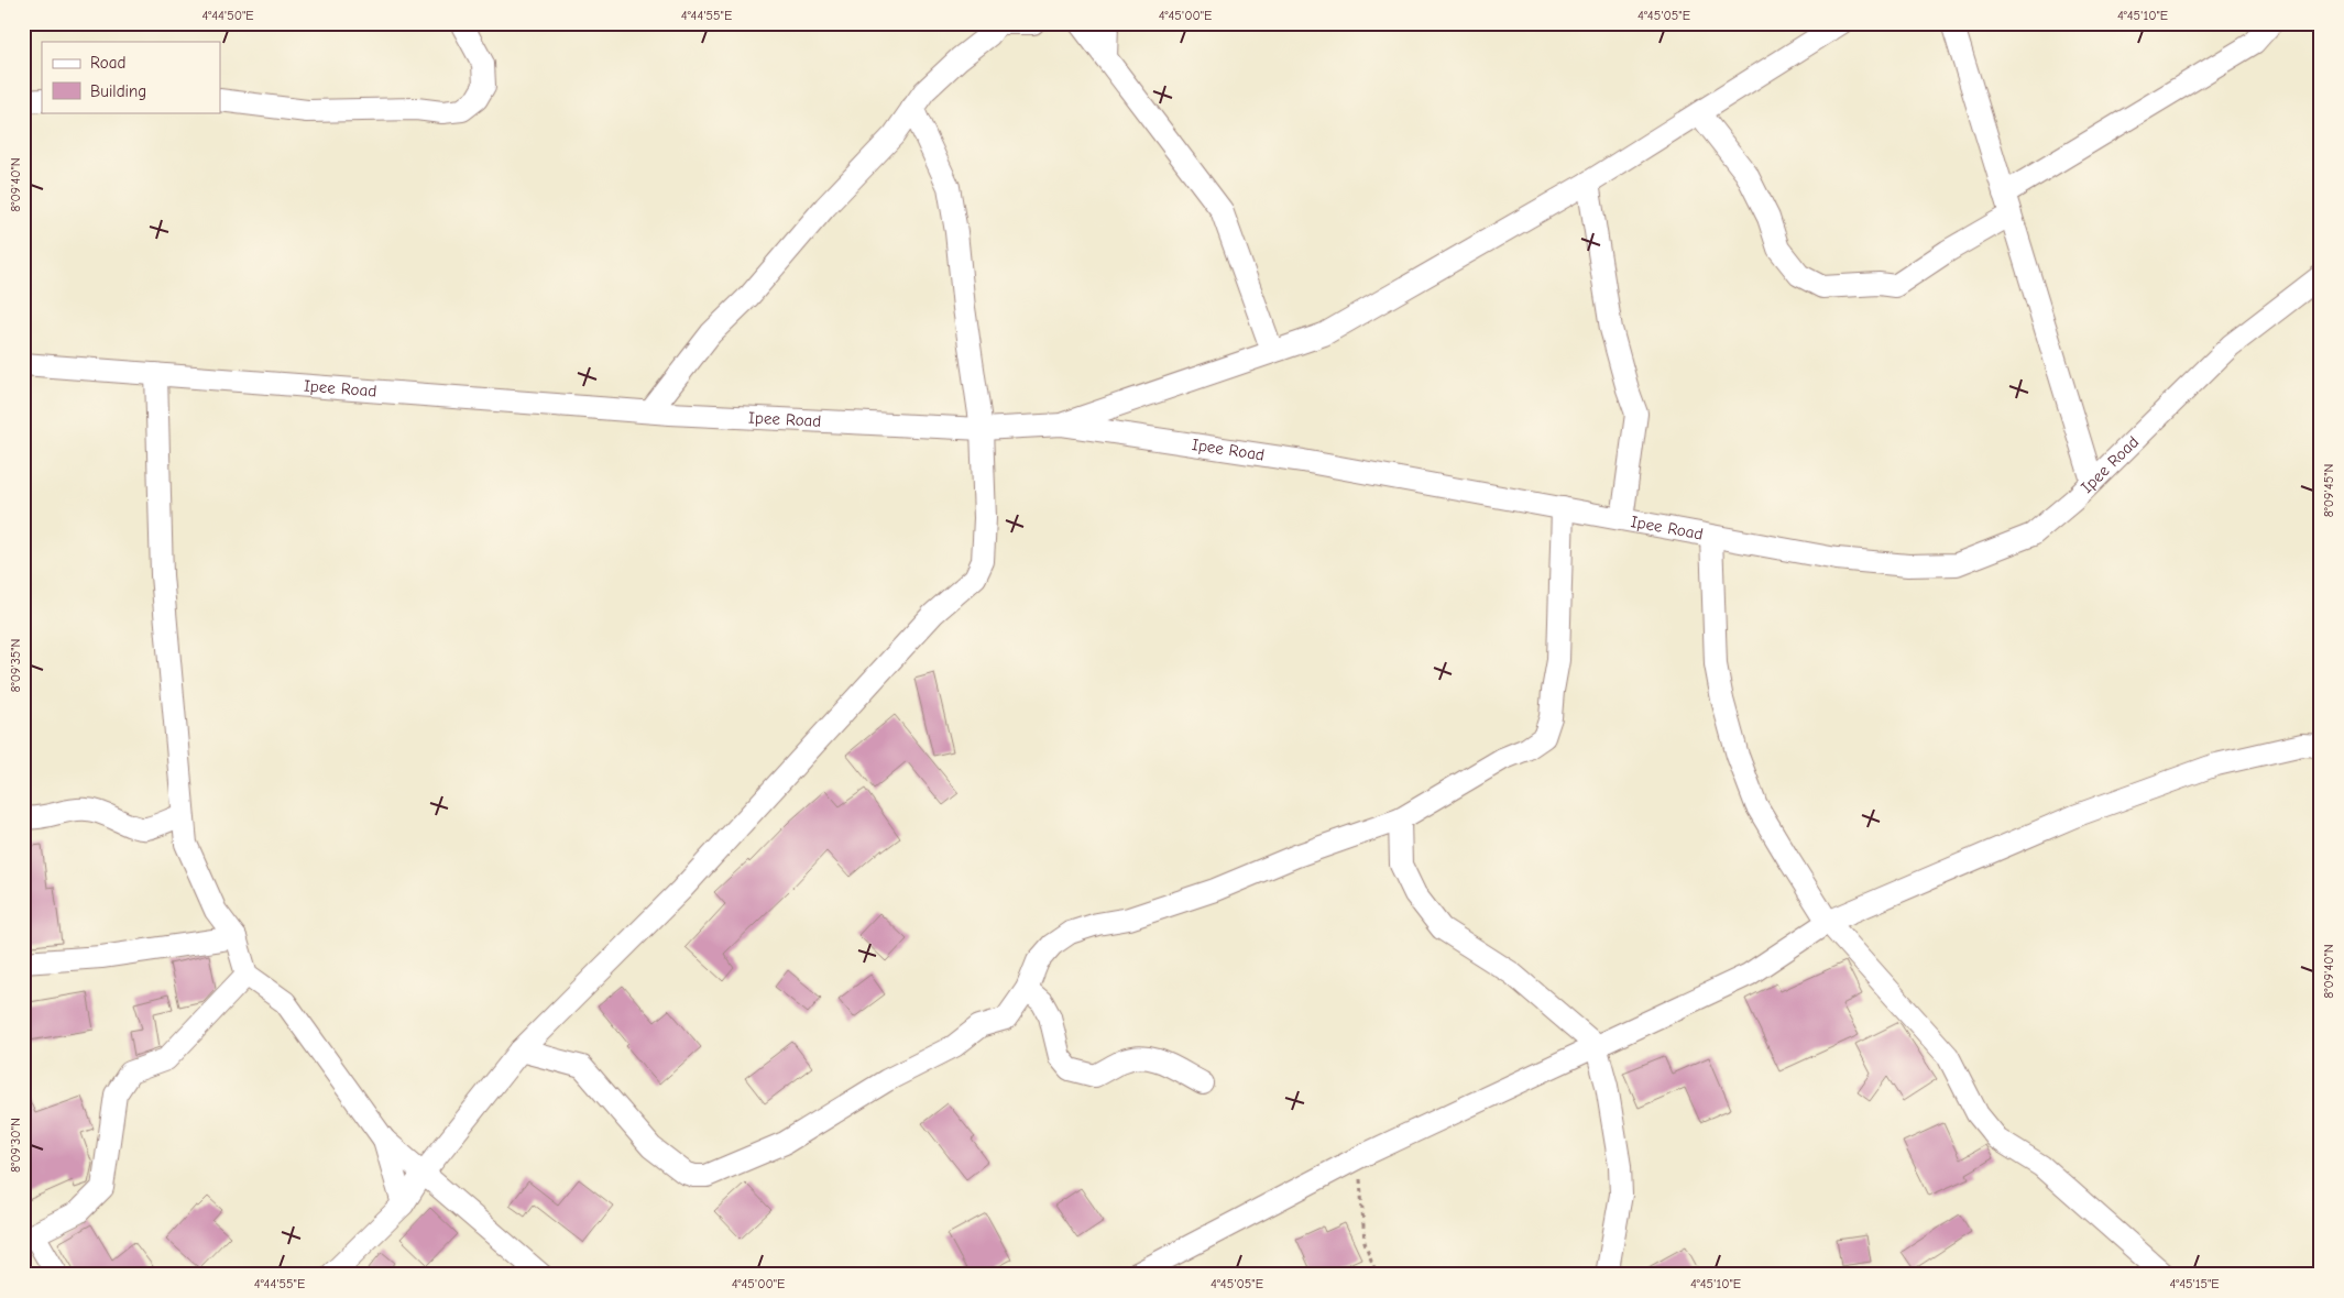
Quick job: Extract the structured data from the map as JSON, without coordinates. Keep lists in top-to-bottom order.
{
  "streets": {
    "street": ["Ipee Road"]
  },
  "legend": ["Road", "Building"],
  "coordinates": [
    "4°44'50\"E",
    "4°44'55\"E",
    "4°45'00\"E",
    "4°45'05\"E",
    "4°45'10\"E",
    "8°09'40\"N",
    "8°09'45\"N",
    "8°09'35\"N",
    "8°09'30\"N",
    "4°45'15\"E"
  ]
}
